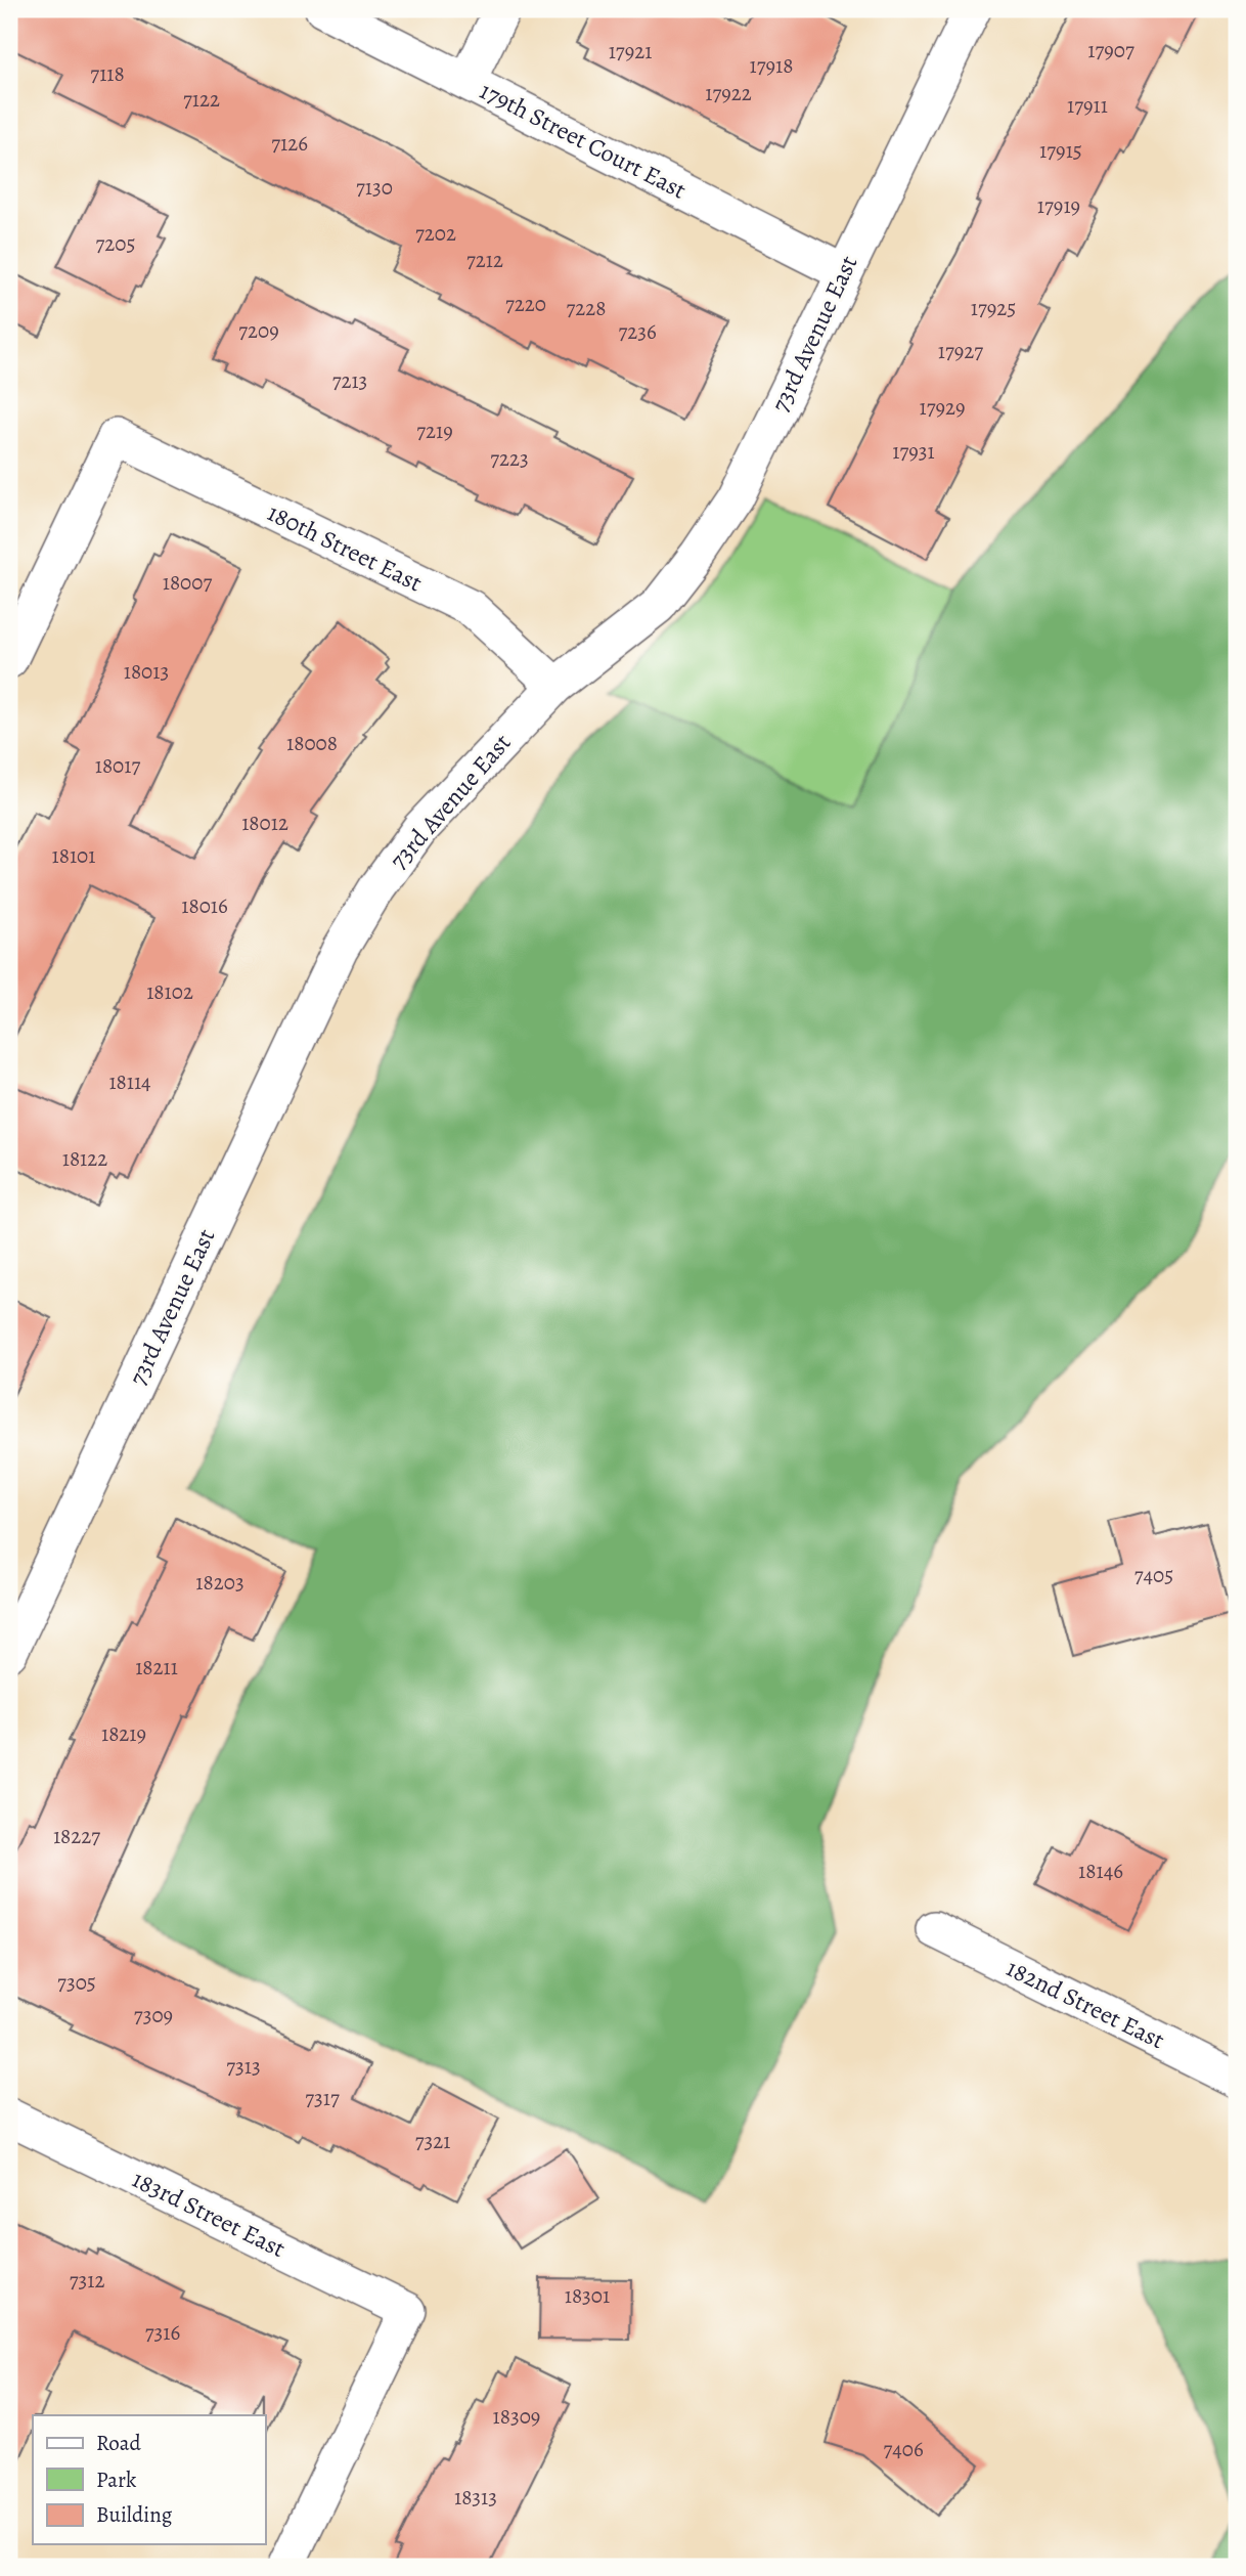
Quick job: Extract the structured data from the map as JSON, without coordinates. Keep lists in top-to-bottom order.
{
  "streets": {
    "street": [
      "179th Street Court East",
      "73rd Avenue East",
      "180th Street East",
      "182nd Street East",
      "183rd Street East"
    ]
  },
  "crossings": [
    ["179th Street Court East", "73rd Avenue East"],
    ["73rd Avenue East", "180th Street East"]
  ],
  "house_numbers": [
    "17907",
    "17921",
    "17918",
    "7118",
    "17922",
    "7122",
    "17911",
    "7126",
    "17915",
    "7130",
    "17919",
    "7202",
    "7205",
    "7212",
    "7220",
    "7228",
    "17925",
    "7209",
    "7236",
    "17927",
    "7213",
    "17929",
    "7219",
    "17931",
    "7223",
    "18007",
    "18013",
    "18008",
    "18017",
    "18012",
    "18101",
    "18016",
    "18102",
    "18114",
    "18122",
    "7405",
    "18203",
    "18211",
    "18219",
    "18227",
    "18146",
    "7305",
    "7309",
    "7313",
    "7317",
    "7321",
    "7312",
    "18301",
    "7316",
    "18309",
    "7406",
    "18313"
  ],
  "legend": ["Road", "Park", "Building"]
}
